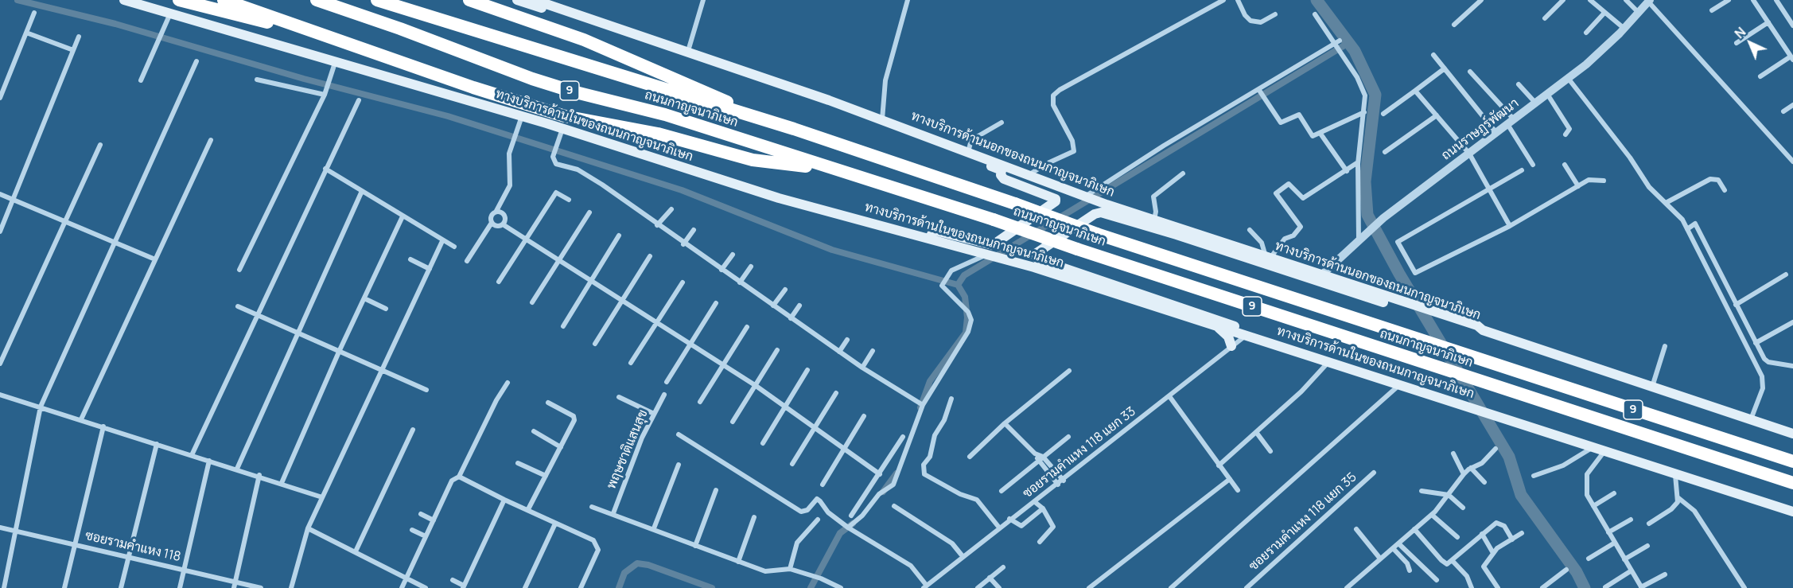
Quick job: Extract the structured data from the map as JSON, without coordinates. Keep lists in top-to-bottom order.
{
  "streets": {
    "highway": ["9", "ถนนกาญจนาภิเษก"],
    "main road": ["ทางบริการด้านในของถนนกาญจนาภิเษก", "ทางบริการด้านนอกของถนนกาญจนาภิเษก"],
    "street": [
      "ถนนราษฏร์พัฒนา",
      "พฤษชาติแสนสุข",
      "ซอยรามคำแหง 118 แยก 33",
      "ซอยรามคำแหง 118 แยก 35",
      "ซอยรามคำแหง 118"
    ]
  },
  "crossings": [
    ["ทางบริการด้านในของถนนกาญจนาภิเษก", "ซอยรามคำแหง 118 แยก 33"],
    ["ถนนราษฏร์พัฒนา", "ทางบริการด้านนอกของถนนกาญจนาภิเษก"]
  ],
  "north": "top left"
}
